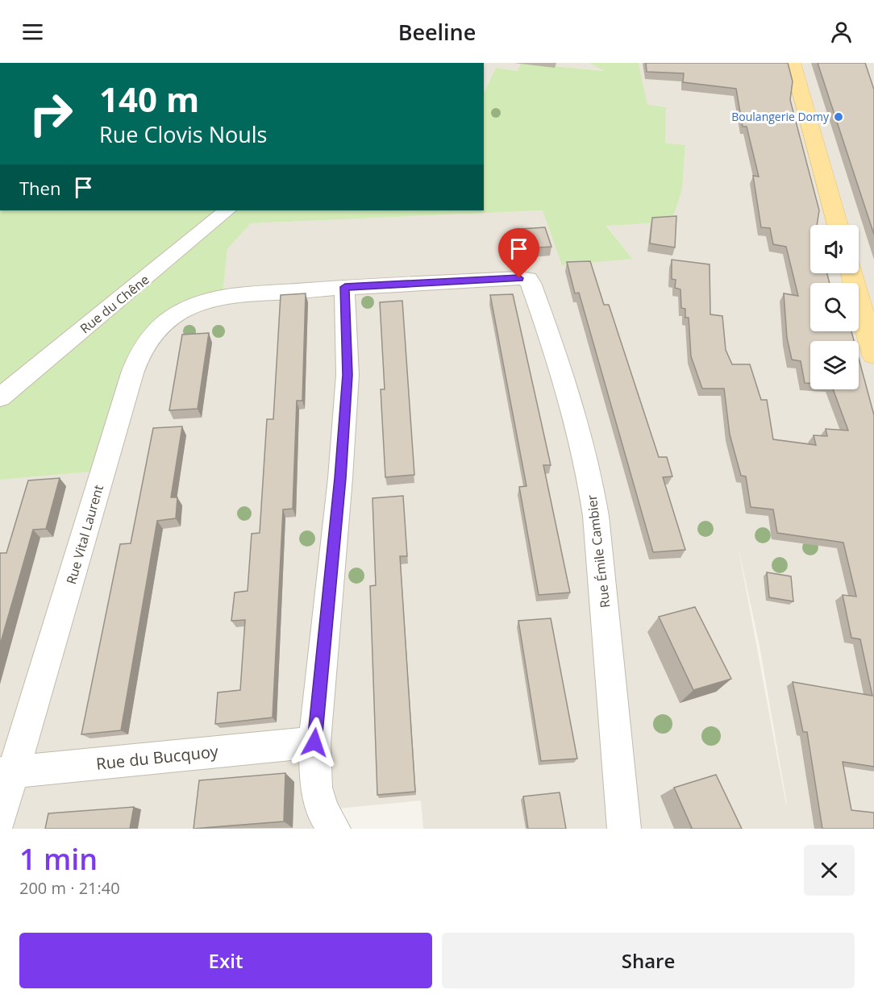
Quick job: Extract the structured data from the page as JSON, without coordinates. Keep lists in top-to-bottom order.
{
  "streets": {
    "street": [
      "Rue du Chêne",
      "Rue Vital Laurent",
      "Rue Émile Cambier",
      "Rue du Bucquoy"
    ]
  },
  "crossings": [
    ["Rue Vital Laurent", "Rue Émile Cambier"],
    ["Rue Vital Laurent", "Rue du Bucquoy"]
  ],
  "places": ["Boulangerie Domy"],
  "page": {
    "header": "Beeline",
    "turn": ["140 m", "Rue Clovis Nouls"],
    "then": "Then",
    "heading": ["1 min", "200 m · 21:40"],
    "buttons": ["Exit", "Share"]
  }
}
